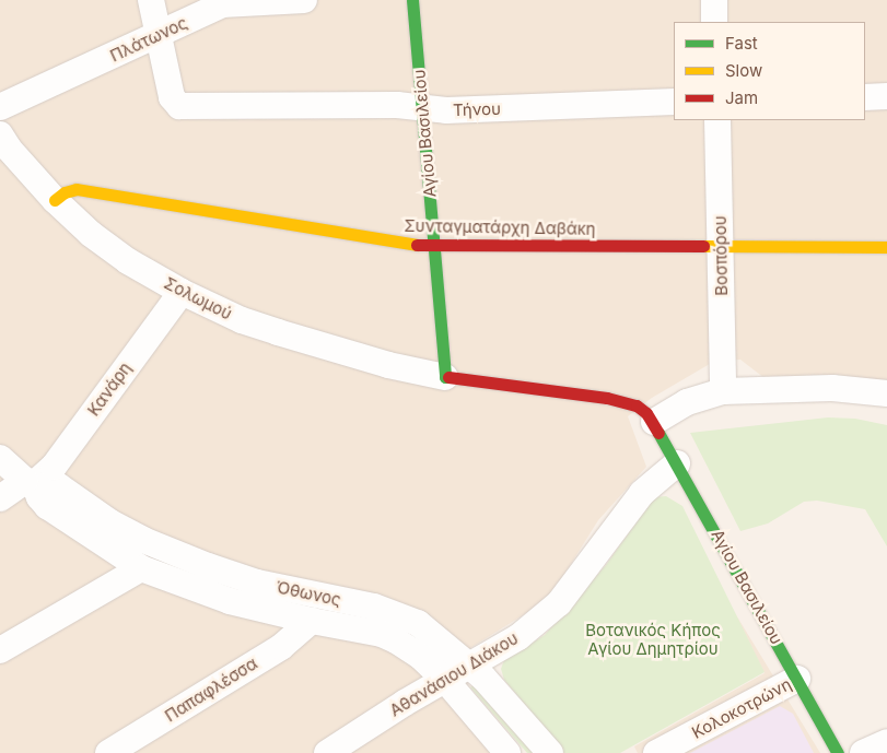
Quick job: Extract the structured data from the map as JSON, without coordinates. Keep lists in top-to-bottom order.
{
  "streets": {
    "street": [
      "Πλάτωνος",
      "Τήνου",
      "Αγίου Βασιλείου",
      "Συνταγματάρχη Δαβάκη",
      "Βοσπόρου",
      "Σολωμού",
      "Κανάρη",
      "Όθωνος",
      "Αθανάσιου Διάκου",
      "Παπαφλέσσα",
      "Κολοκοτρώνη"
    ]
  },
  "crossings": [
    ["Πλάτωνος", "Τήνου"],
    ["Τήνου", "Αγίου Βασιλείου"],
    ["Αγίου Βασιλείου", "Συνταγματάρχη Δαβάκη"],
    ["Αγίου Βασιλείου", "Σολωμού"],
    ["Αγίου Βασιλείου", "Αθανάσιου Διάκου"],
    ["Αγίου Βασιλείου", "Κολοκοτρώνη"],
    ["Συνταγματάρχη Δαβάκη", "Βοσπόρου"],
    ["Συνταγματάρχη Δαβάκη", "Σολωμού"],
    ["Σολωμού", "Κανάρη"],
    ["Κανάρη", "Όθωνος"],
    ["Όθωνος", "Αθανάσιου Διάκου"],
    ["Όθωνος", "Παπαφλέσσα"]
  ],
  "parks": ["Βοτανικός Κήπος Αγίου Δημητρίου"],
  "legend": ["Fast", "Slow", "Jam"]
}
